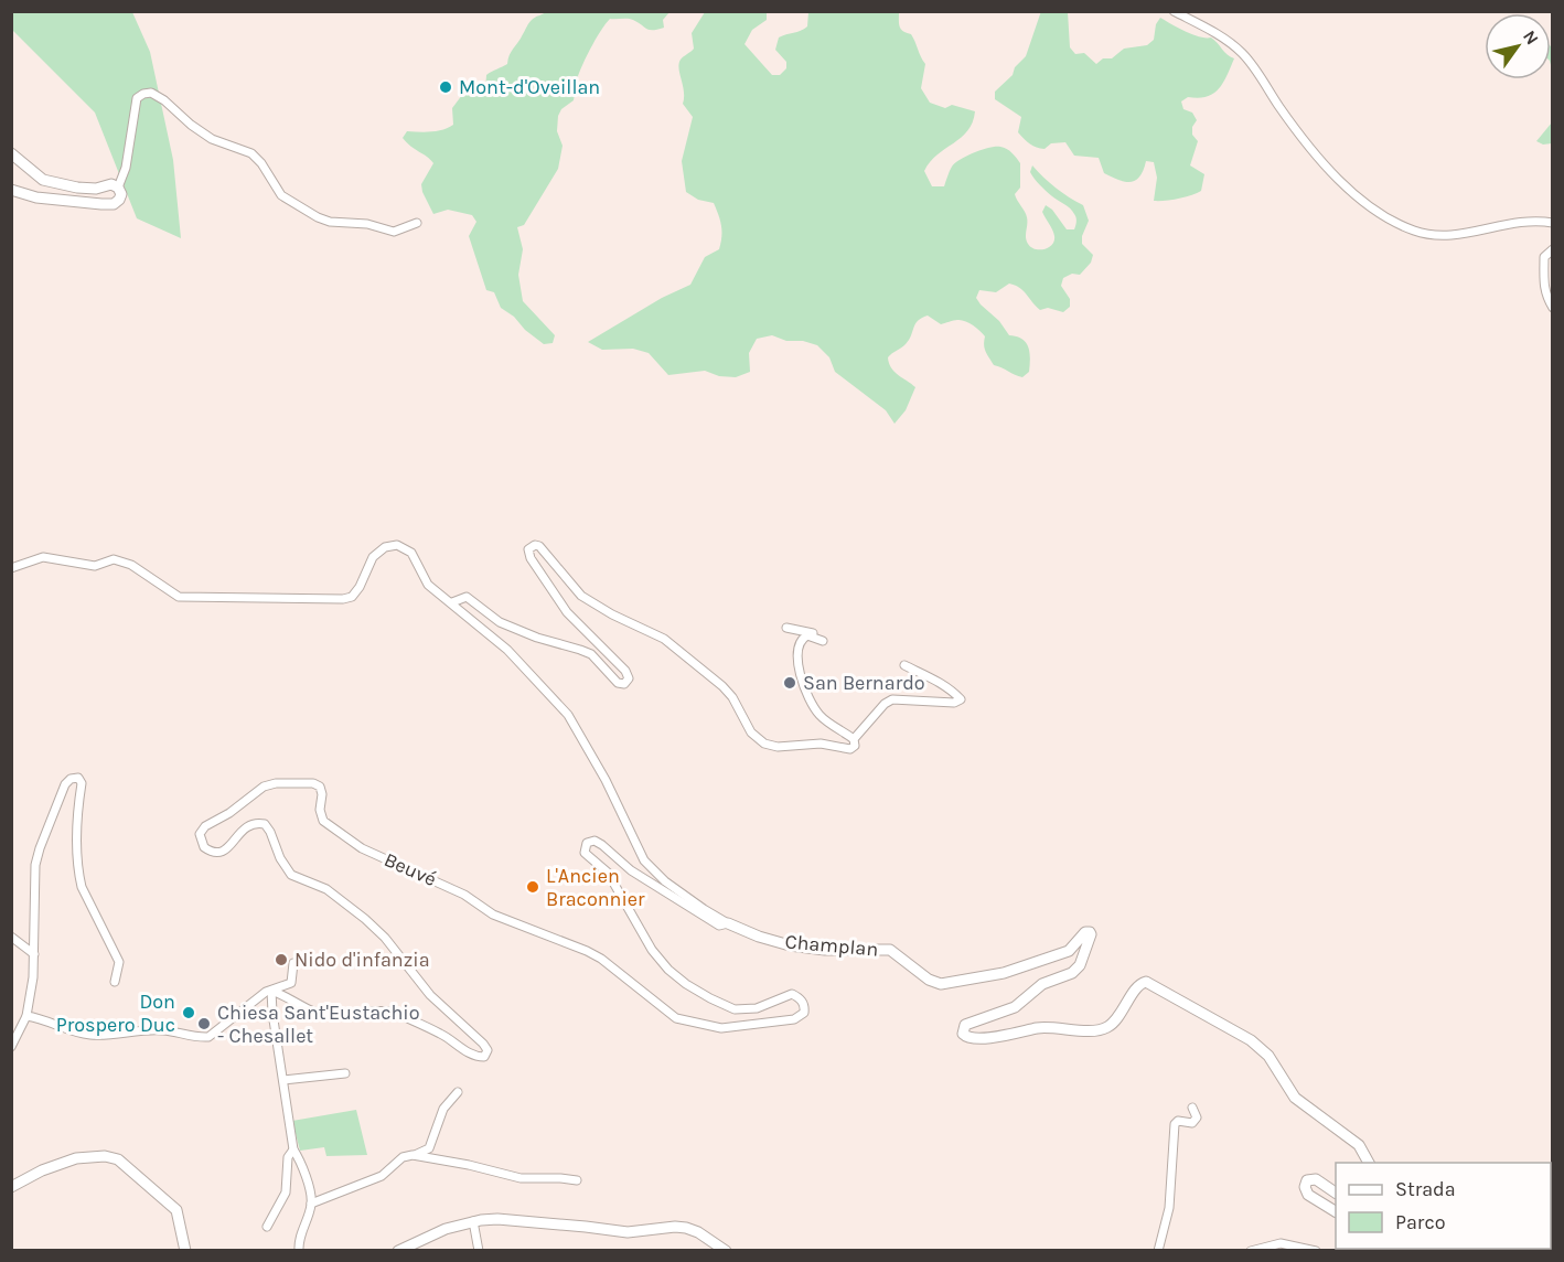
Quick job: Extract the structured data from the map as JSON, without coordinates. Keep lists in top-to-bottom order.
{
  "streets": {
    "street": ["Beuvé", "Champlan"]
  },
  "crossings": [
    ["Beuvé", "Champlan"]
  ],
  "places": [
    "Mont-d'Oveillan",
    "San Bernardo",
    "L'Ancien Braconnier",
    "Nido d'infanzia",
    "Don Prospero Duc",
    "Chiesa Sant'Eustachio - Chesallet"
  ],
  "legend": ["Strada", "Parco"],
  "north": "top right"
}
